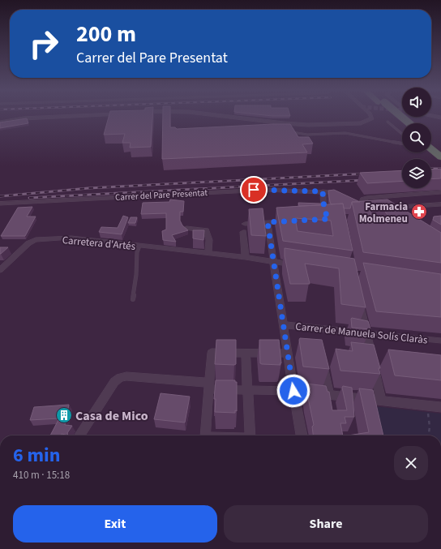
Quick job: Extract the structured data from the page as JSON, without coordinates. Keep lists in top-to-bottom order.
{
  "streets": {
    "street": ["Carrer del Pare Presentat", "Carretera d'Artés", "Carrer de Manuela Solís Claràs"]
  },
  "places": {
    "pharmacy": ["Farmacia Molmeneu"],
    "building": ["Casa de Mico"]
  },
  "page": {
    "turn": ["200 m", "Carrer del Pare Presentat"],
    "heading": ["6 min", "410 m · 15:18"],
    "buttons": ["Exit", "Share"]
  }
}
